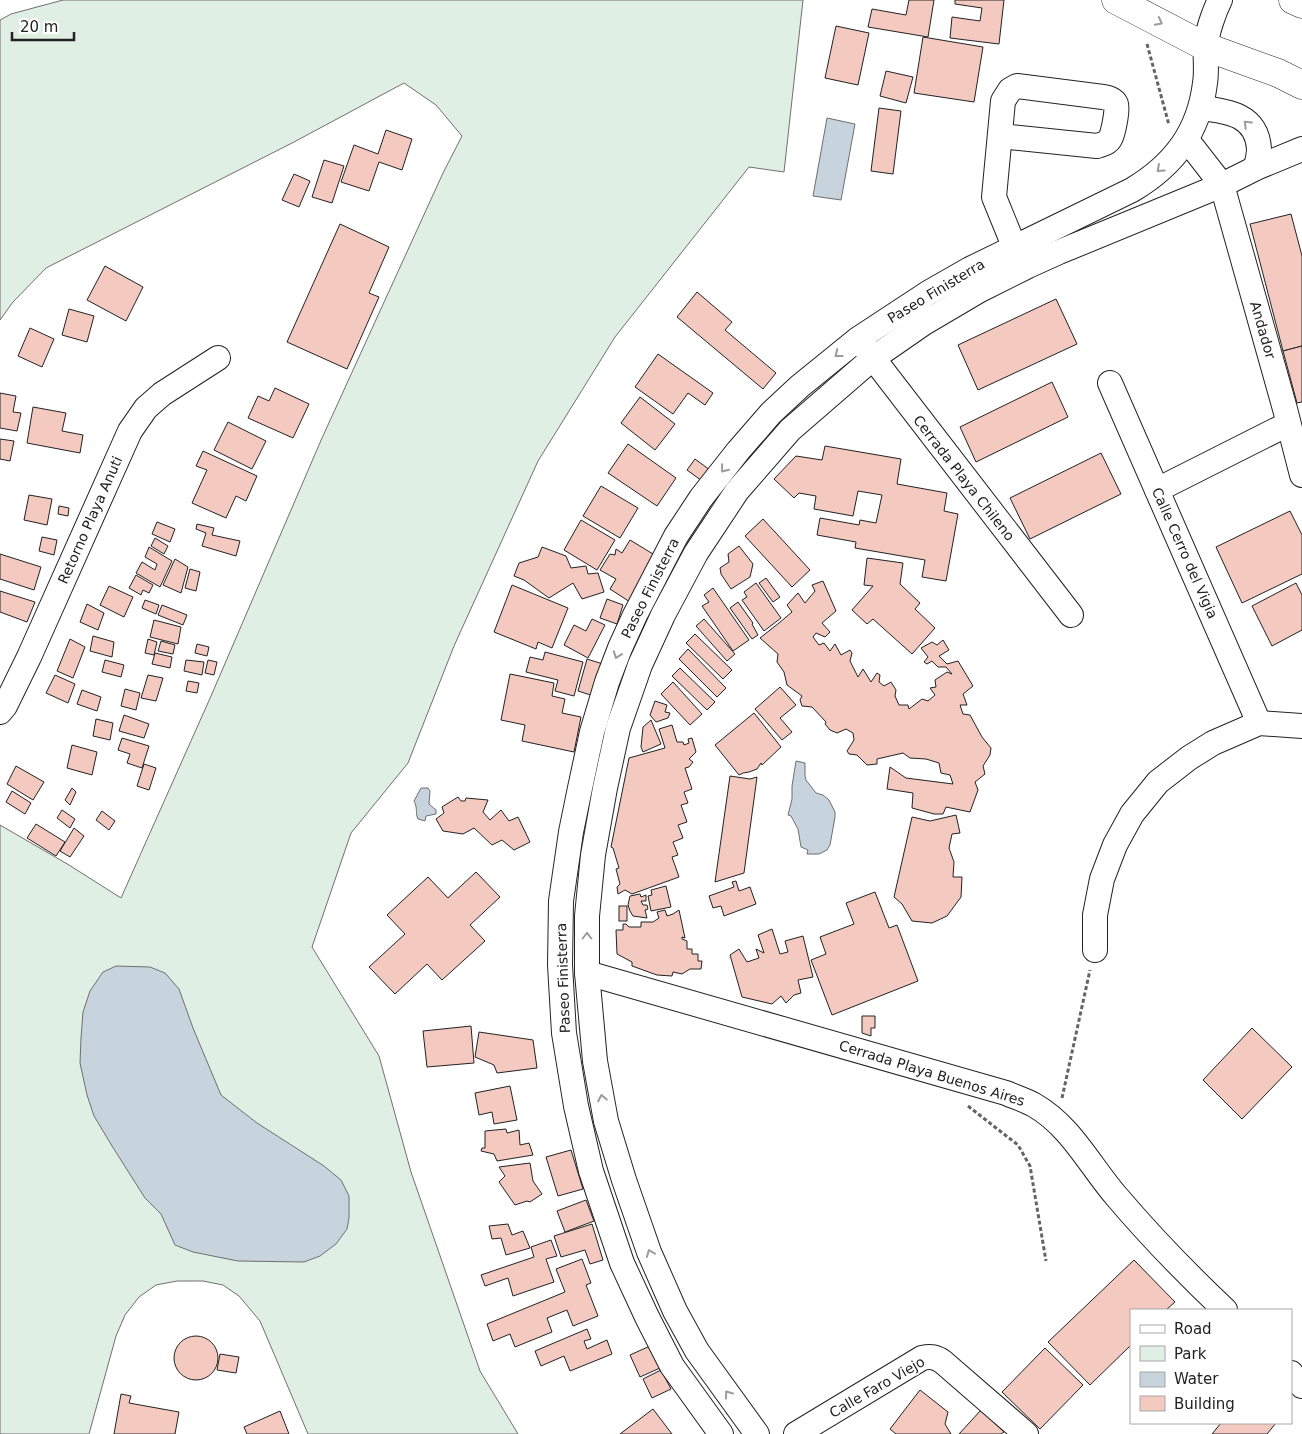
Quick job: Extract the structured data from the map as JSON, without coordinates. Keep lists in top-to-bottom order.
{
  "streets": {
    "street": [
      "Paseo Finisterra",
      "Andador",
      "Cerrada Playa Chileno",
      "Retorno Playa Anuti",
      "Calle Cerro del Vigia",
      "Cerrada Playa Buenos Aires",
      "Calle Faro Viejo"
    ]
  },
  "crossings": [
    ["Paseo Finisterra", "Andador"],
    ["Paseo Finisterra", "Cerrada Playa Chileno"],
    ["Paseo Finisterra", "Cerrada Playa Buenos Aires"]
  ],
  "legend": [
    "Road",
    "Park",
    "Water",
    "Building"
  ],
  "scale_bar": "20 m"
}
